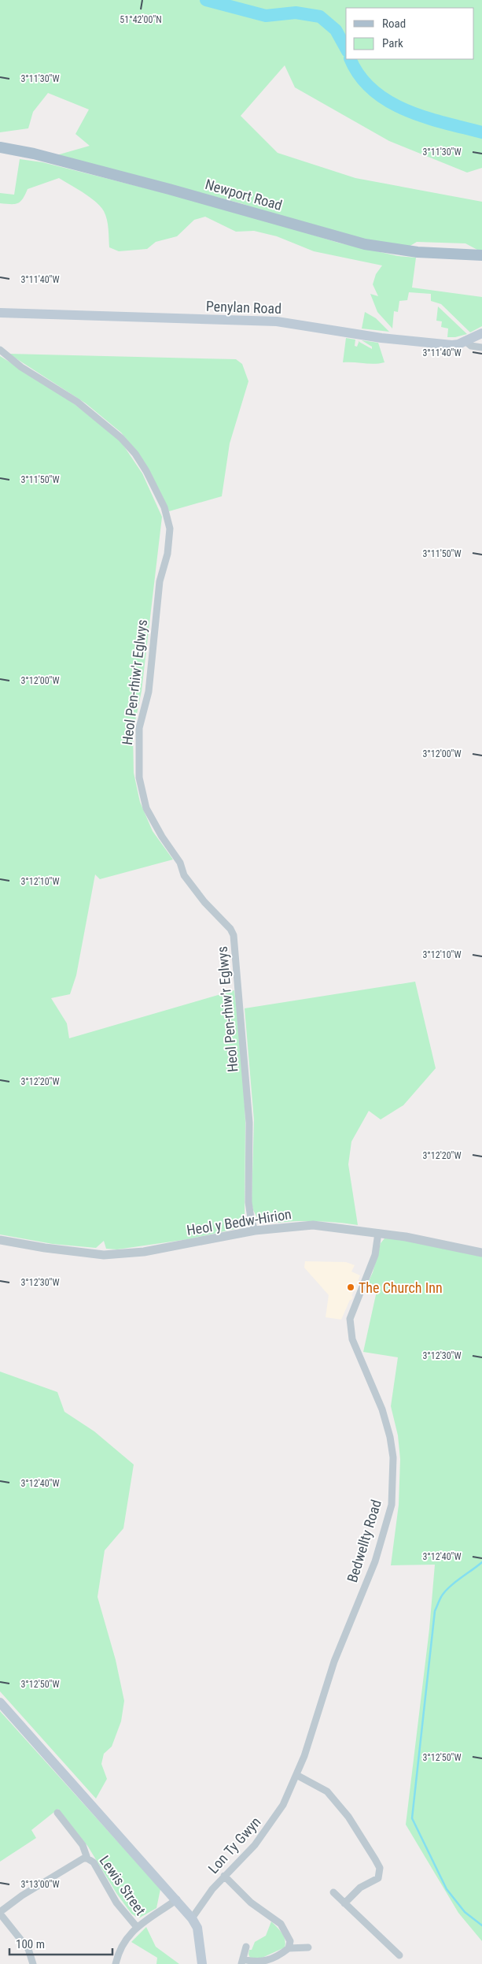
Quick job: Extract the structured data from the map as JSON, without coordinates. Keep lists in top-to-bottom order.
{
  "streets": {
    "main road": ["Newport Road", "Penylan Road"],
    "street": [
      "Heol Pen-rhiw'r Eglwys",
      "Heol y Bedw-Hirion",
      "Bedwellty Road",
      "Lon Ty Gwyn",
      "Lewis Street"
    ]
  },
  "crossings": [
    ["Heol Pen-rhiw'r Eglwys", "Heol y Bedw-Hirion"],
    ["Heol y Bedw-Hirion", "Bedwellty Road"],
    ["Bedwellty Road", "Lon Ty Gwyn"]
  ],
  "places": ["The Church Inn"],
  "legend": ["Road", "Park"],
  "scale_bar": "100 m",
  "coordinates": [
    "51°42'00\"N",
    "3°11'30\"W",
    "3°11'40\"W",
    "3°11'50\"W",
    "3°12'00\"W",
    "3°12'10\"W",
    "3°12'20\"W",
    "3°12'30\"W",
    "3°12'40\"W",
    "3°12'50\"W",
    "3°13'00\"W"
  ]
}
